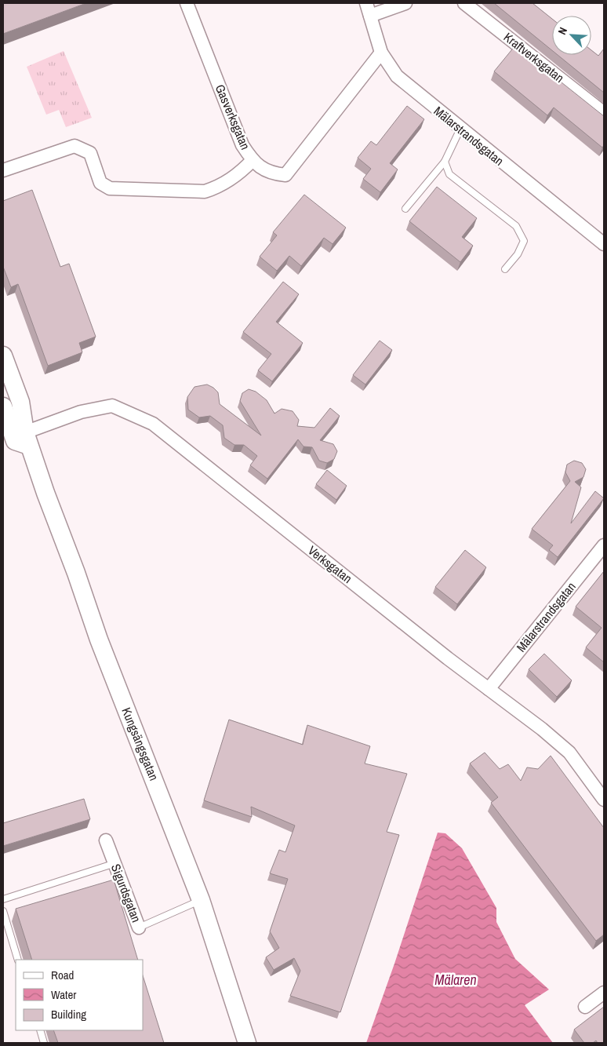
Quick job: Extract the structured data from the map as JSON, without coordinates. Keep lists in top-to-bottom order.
{
  "streets": {
    "main road": ["Kungsängsgatan"],
    "street": [
      "Kraftverksgatan",
      "Gasverksgatan",
      "Mälarstrandsgatan",
      "Verksgatan",
      "Sigurdsgatan"
    ]
  },
  "crossings": [
    ["Gasverksgatan", "Mälarstrandsgatan"],
    ["Mälarstrandsgatan", "Verksgatan"],
    ["Verksgatan", "Kungsängsgatan"],
    ["Kungsängsgatan", "Sigurdsgatan"]
  ],
  "water": ["Mälaren"],
  "legend": ["Road", "Water", "Building"],
  "north": "top left"
}
